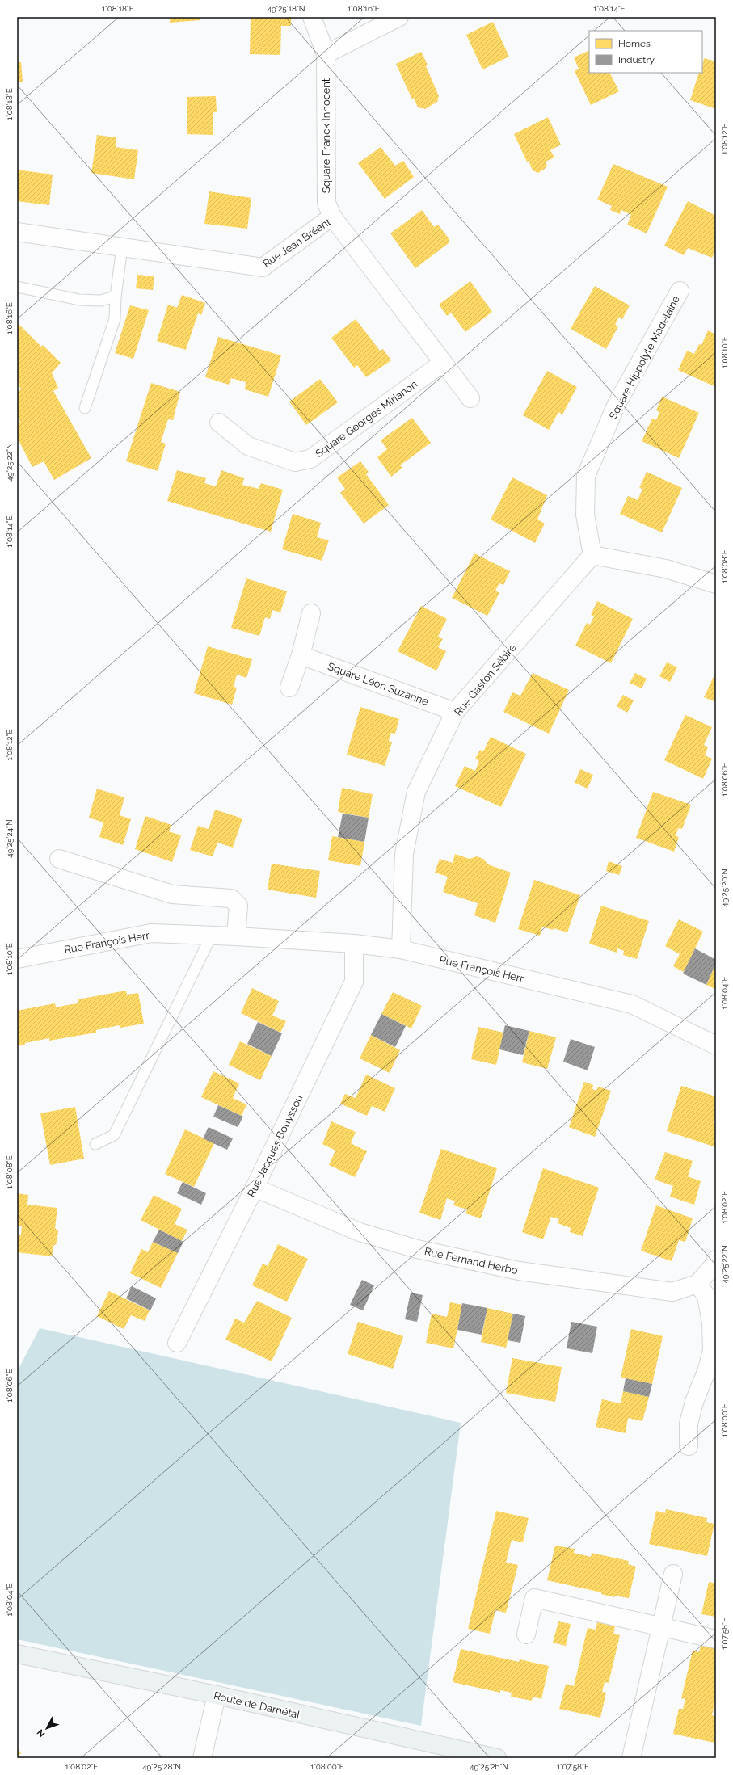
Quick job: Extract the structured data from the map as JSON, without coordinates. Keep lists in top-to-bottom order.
{
  "streets": {
    "street": [
      "Square Franck Innocent",
      "Rue Jean Bréant",
      "Square Hippolyte Madelaine",
      "Square Georges Mirianon",
      "Rue Gaston Sébire",
      "Square Léon Suzanne",
      "Rue François Herr",
      "Rue Jacques Bouyssou",
      "Rue Fernand Herbo",
      "Route de Darnétal"
    ]
  },
  "crossings": [
    ["Square Franck Innocent", "Rue Jean Bréant"],
    ["Rue Jean Bréant", "Square Georges Mirianon"],
    ["Square Hippolyte Madelaine", "Rue Gaston Sébire"],
    ["Rue Gaston Sébire", "Square Léon Suzanne"],
    ["Rue Gaston Sébire", "Rue François Herr"],
    ["Rue François Herr", "Rue Jacques Bouyssou"],
    ["Rue Jacques Bouyssou", "Rue Fernand Herbo"]
  ],
  "legend": ["Homes", "Industry"],
  "north": "bottom left",
  "coordinates": [
    "1°08'18\"E",
    "49°25'18\"N",
    "1°08'16\"E",
    "1°08'14\"E",
    "1°08'12\"E",
    "1°08'10\"E",
    "49°25'22\"N",
    "1°08'08\"E",
    "1°08'06\"E",
    "49°25'24\"N",
    "49°25'20\"N",
    "1°08'04\"E",
    "1°08'02\"E",
    "1°08'00\"E",
    "1°07'58\"E",
    "49°25'28\"N",
    "49°25'26\"N"
  ]
}
